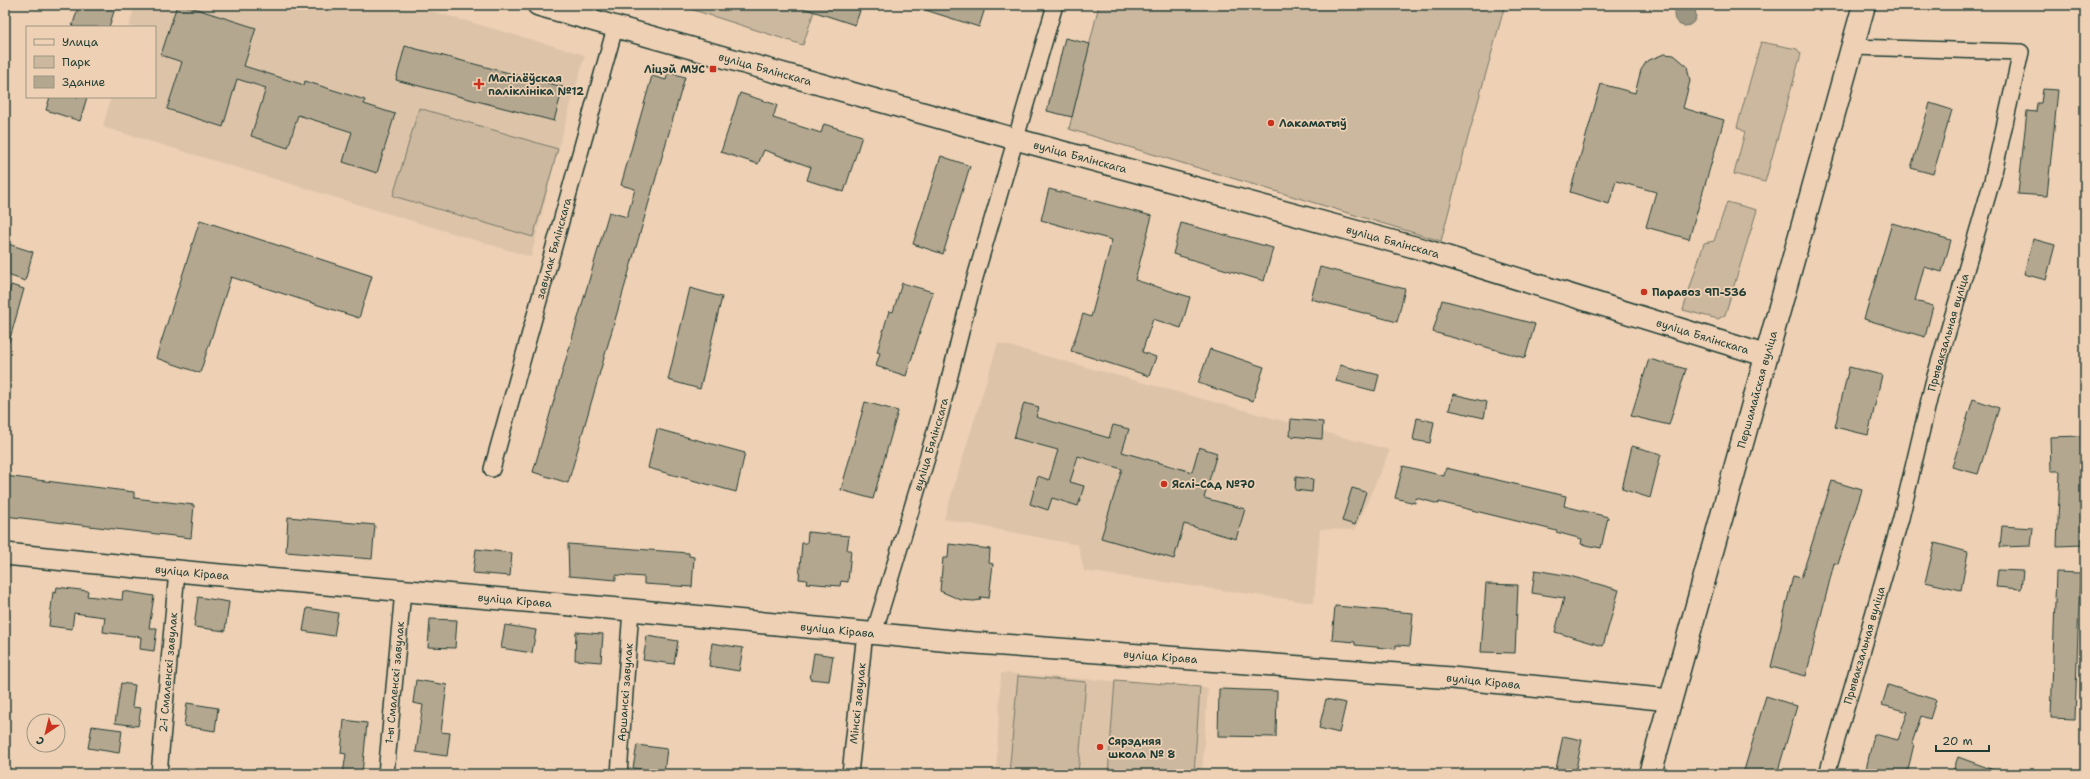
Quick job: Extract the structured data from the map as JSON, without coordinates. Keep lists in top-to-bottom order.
{
  "streets": {
    "main road": ["Першамайская вуліца"],
    "street": [
      "вуліца Бялінскага",
      "завулак Бялінскага",
      "Прывакзальная вуліца",
      "вуліца Кірава",
      "2-і Смаленскі завулак",
      "1-ы Смаленскі завулак",
      "Аршанскі завулак",
      "Мінскі завулак"
    ]
  },
  "crossings": [
    ["вуліца Бялінскага", "завулак Бялінскага"],
    ["вуліца Бялінскага", "Першамайская вуліца"],
    ["вуліца Бялінскага", "вуліца Кірава"],
    ["вуліца Бялінскага", "Мінскі завулак"],
    ["Прывакзальная вуліца", "Першамайская вуліца"],
    ["Першамайская вуліца", "вуліца Кірава"],
    ["вуліца Кірава", "2-і Смаленскі завулак"],
    ["вуліца Кірава", "1-ы Смаленскі завулак"],
    ["вуліца Кірава", "Аршанскі завулак"],
    ["вуліца Кірава", "Мінскі завулак"]
  ],
  "places": {
    "transit": ["Ліцэй МУС"],
    "health": ["Магілёўская паліклініка №12"],
    "other": [
      "Лакаматыў",
      "Паравоз 9П-536",
      "Яслі-Сад №70",
      "Сярэдняя школа № 8"
    ]
  },
  "legend": ["Улица", "Парк", "Здание"],
  "scale_bar": "20 m",
  "north": "bottom left"
}
